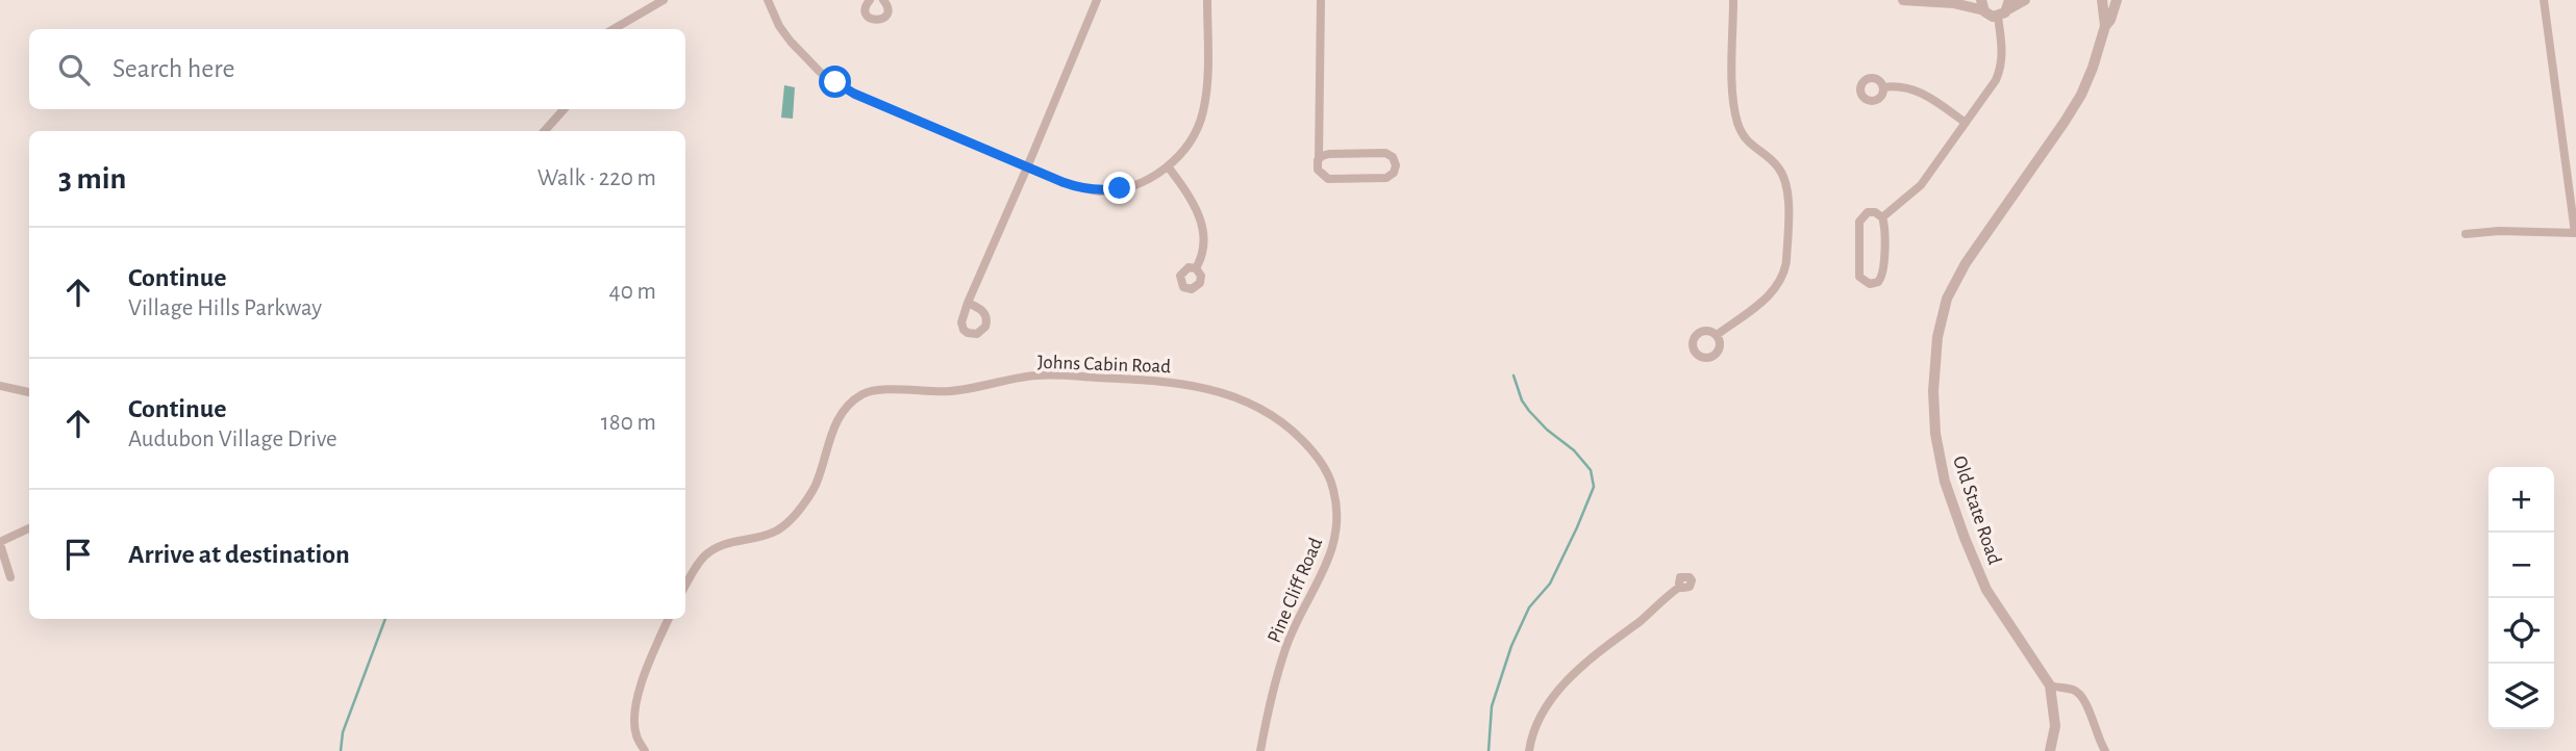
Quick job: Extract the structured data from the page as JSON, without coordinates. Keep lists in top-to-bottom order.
{
  "streets": {
    "street": ["Johns Cabin Road", "Old State Road", "Pine Cliff Road"]
  },
  "crossings": [
    ["Johns Cabin Road", "Pine Cliff Road"]
  ],
  "page": {
    "search": "Search here",
    "heading": ["3 min", "Walk · 220 m"],
    "list": [
      ["Continue", "Village Hills Parkway", "40 m"],
      ["Continue", "Audubon Village Drive", "180 m"],
      "Arrive at destination"
    ],
    "map_buttons": ["+", "−"]
  }
}
